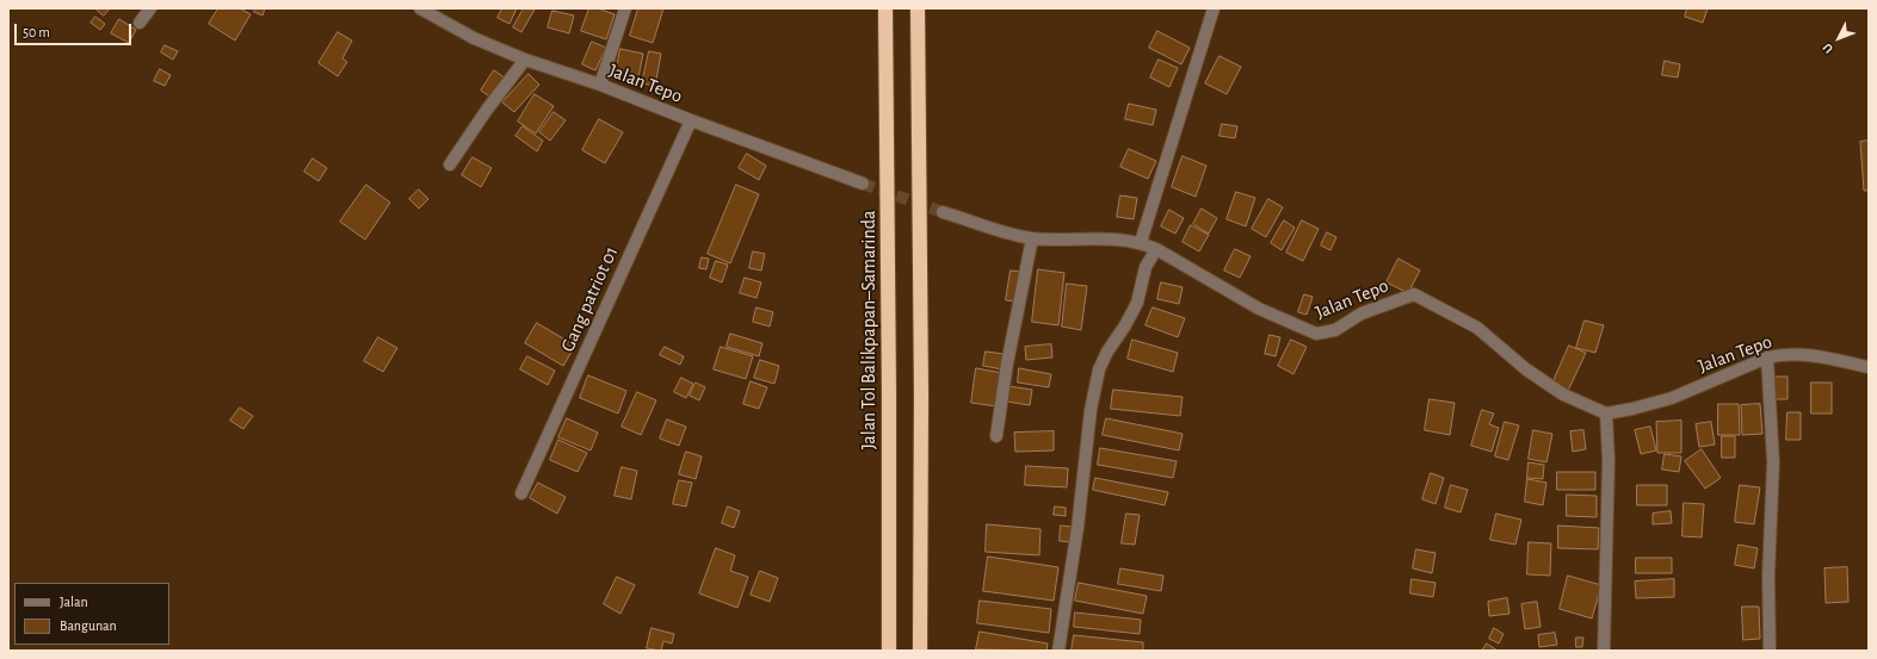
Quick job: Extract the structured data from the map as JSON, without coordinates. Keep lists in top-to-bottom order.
{
  "streets": {
    "highway": ["Jalan Tol Balikpapan–Samarinda"],
    "street": ["Jalan Tepo", "Gang patriot 01"]
  },
  "crossings": [
    ["Jalan Tepo", "Gang patriot 01"]
  ],
  "legend": ["Jalan", "Bangunan"],
  "scale_bar": "50 m",
  "north": "bottom left"
}
